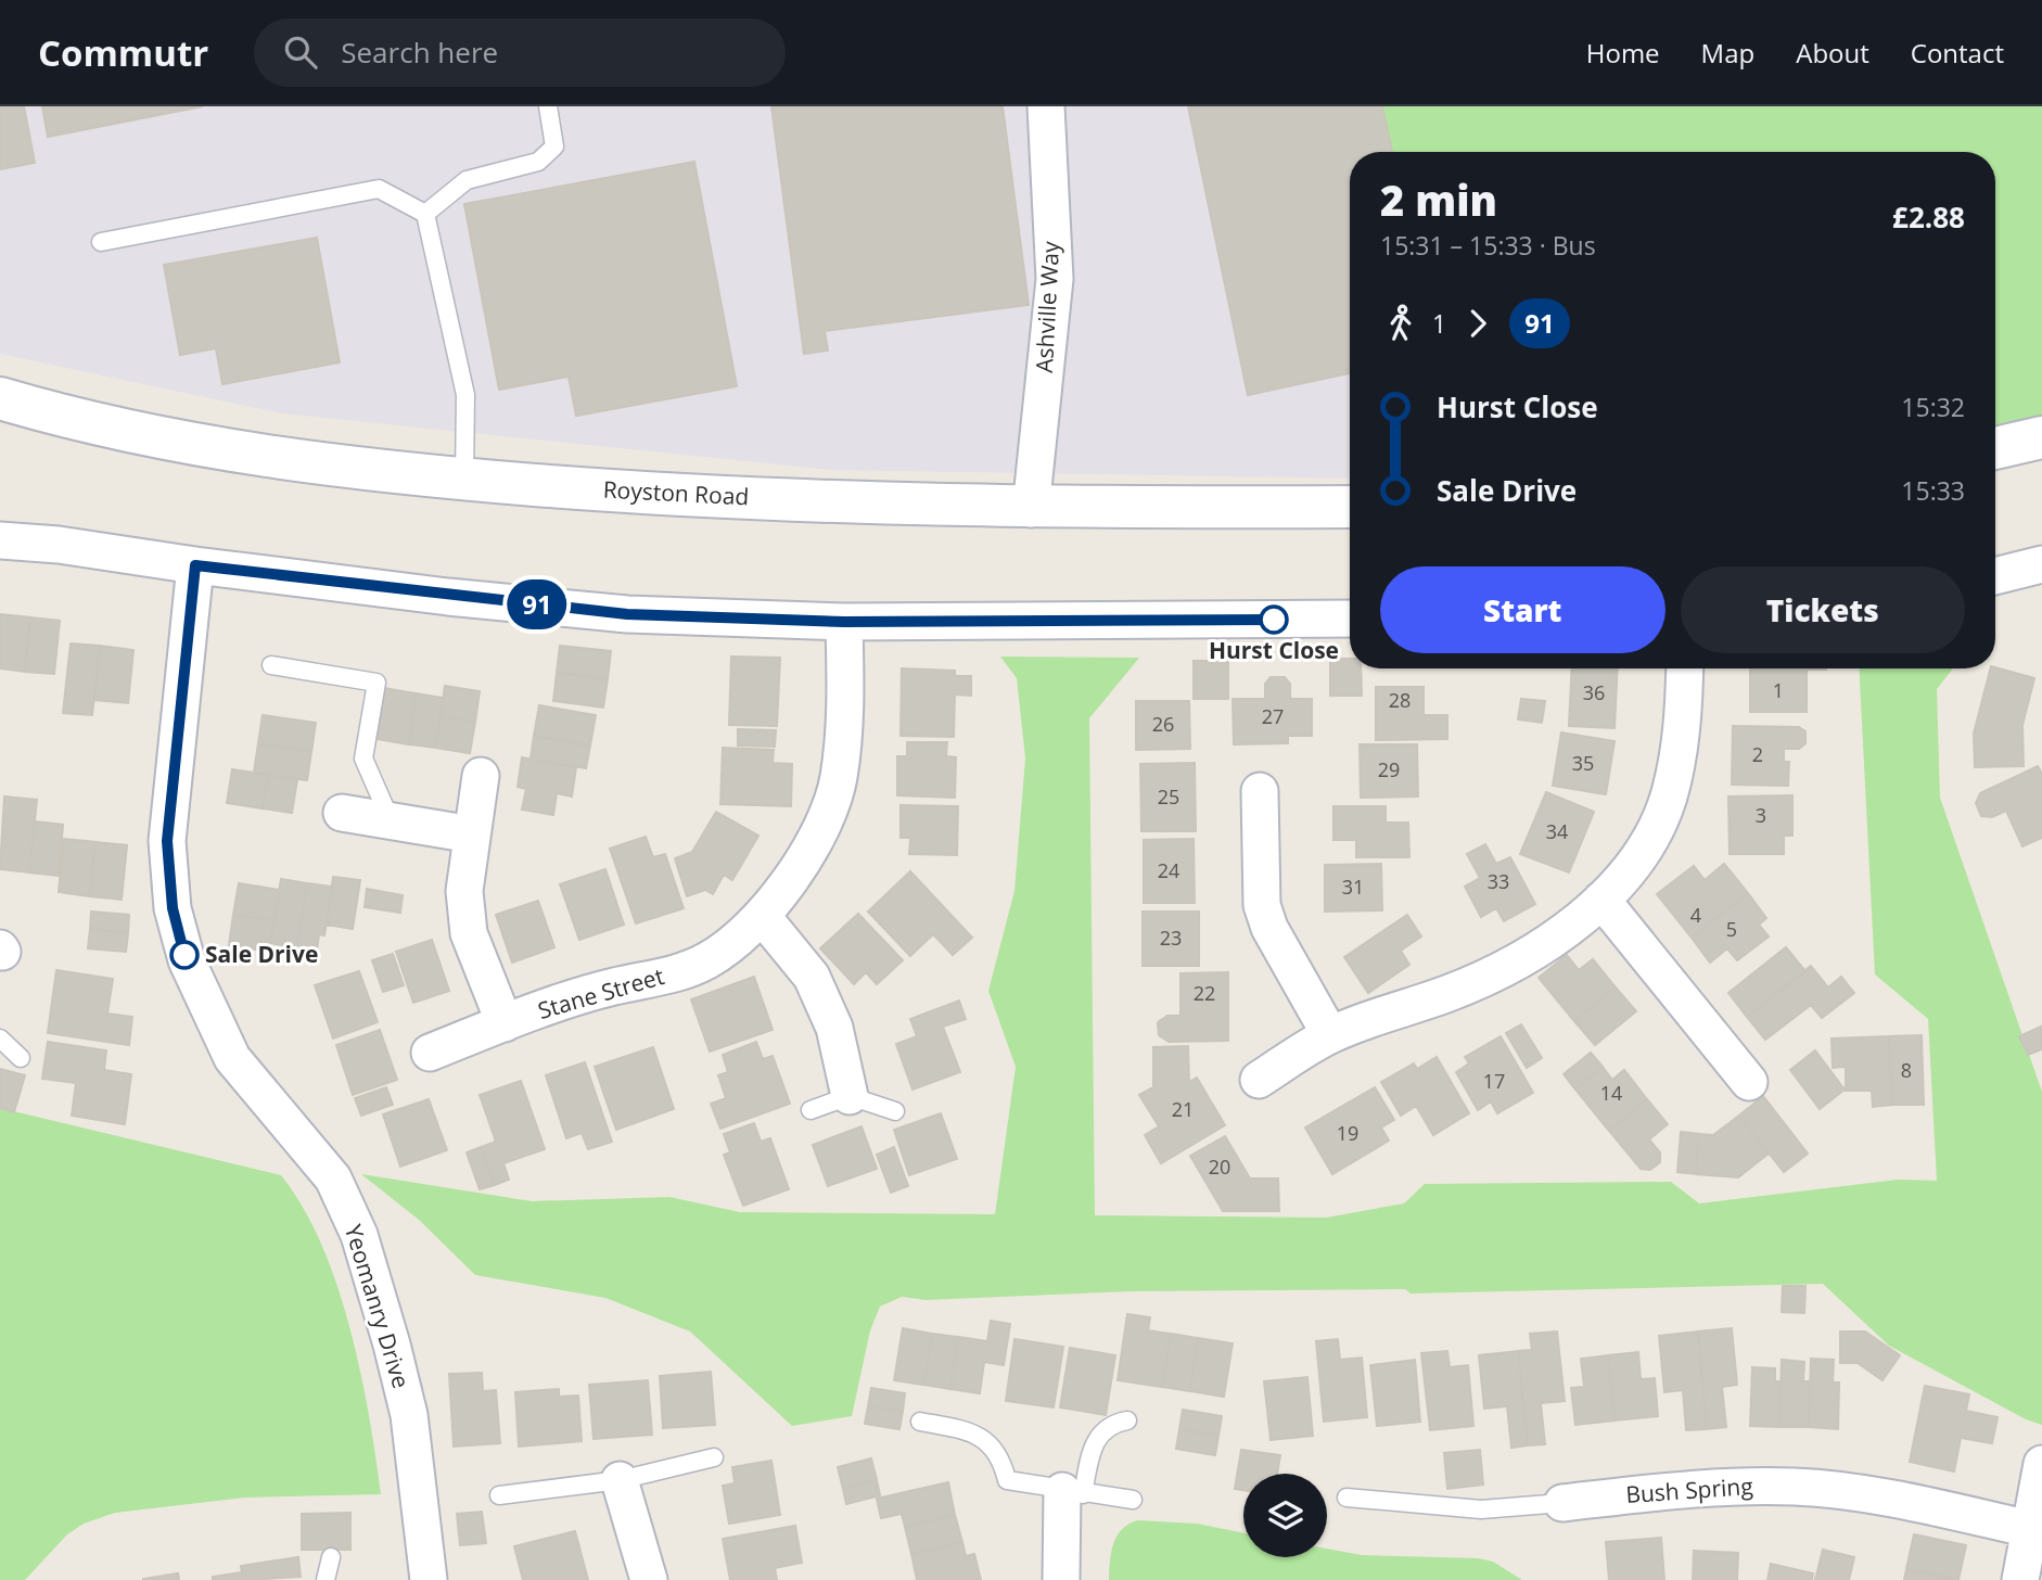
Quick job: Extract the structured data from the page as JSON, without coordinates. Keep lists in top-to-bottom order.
{
  "streets": {
    "main road": ["Royston Road"],
    "street": [
      "Ashville Way",
      "Stane Street",
      "Yeomanry Drive",
      "Bush Spring"
    ]
  },
  "crossings": [
    ["Ashville Way", "Royston Road"]
  ],
  "places": ["Hurst Close", "Sale Drive"],
  "lines": ["bus line 91"],
  "house_numbers": [
    "1",
    "36",
    "28",
    "27",
    "26",
    "2",
    "35",
    "29",
    "25",
    "3",
    "34",
    "24",
    "33",
    "31",
    "4",
    "5",
    "23",
    "22",
    "8",
    "17",
    "14",
    "21",
    "19",
    "20"
  ],
  "page": {
    "header": "Commutr",
    "search": "Search here",
    "nav": [
      "Home",
      "Map",
      "About",
      "Contact"
    ],
    "on_map": "91",
    "heading": ["2 min", "15:31 – 15:33 · Bus", "£2.88"],
    "legs": ["1", "91"],
    "list": [
      {
        "name": "Hurst Close",
        "value": "15:32"
      },
      {
        "name": "Sale Drive",
        "value": "15:33"
      }
    ],
    "buttons": ["Start", "Tickets"]
  }
}
